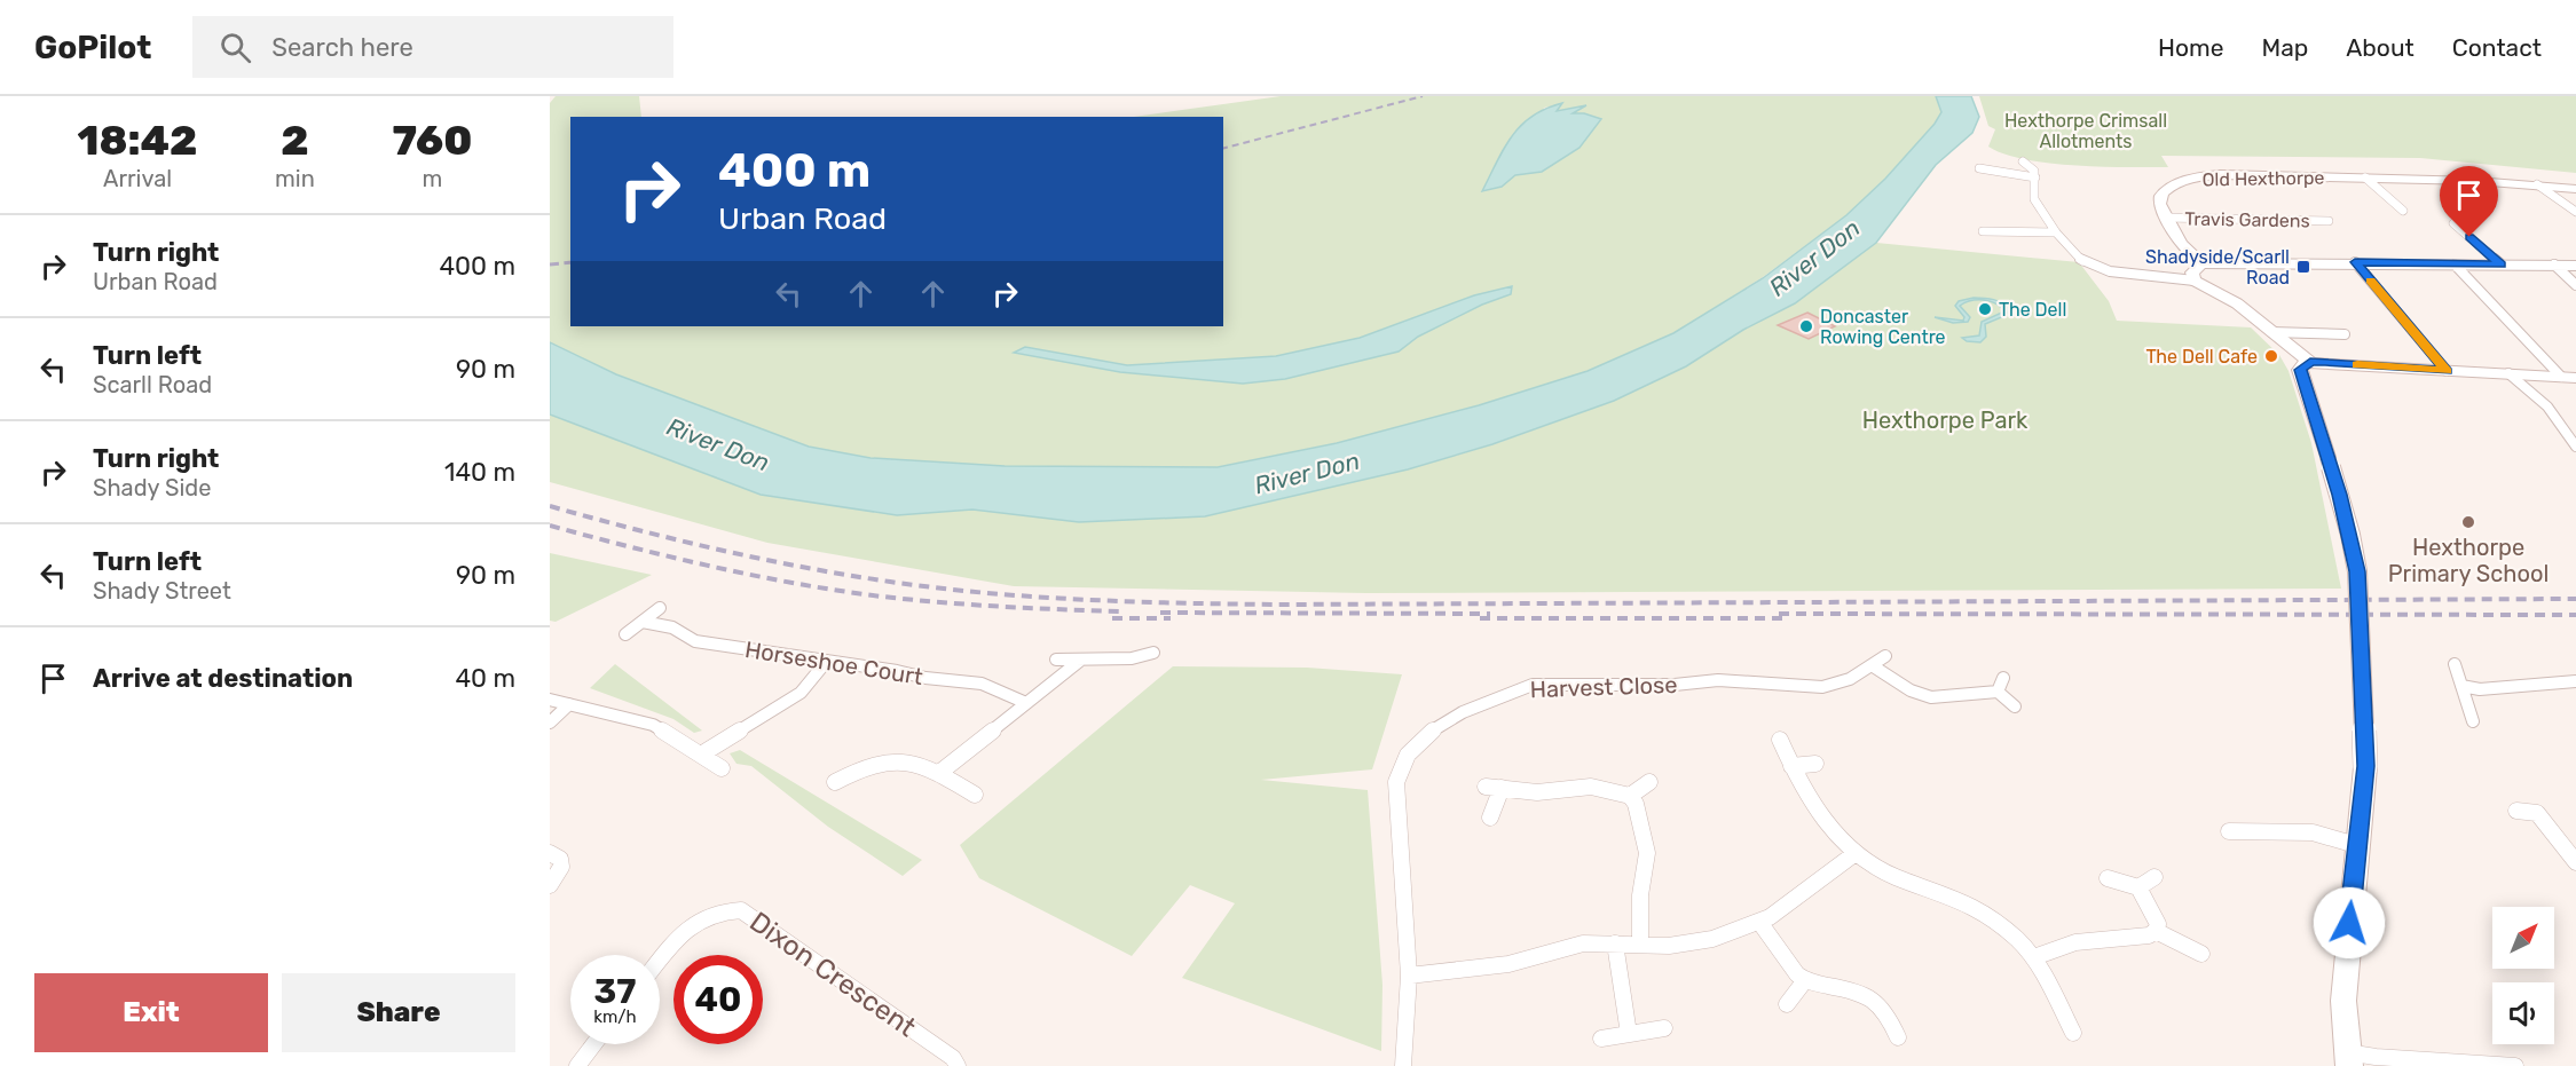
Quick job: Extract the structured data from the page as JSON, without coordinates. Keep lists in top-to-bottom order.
{
  "streets": {
    "street": [
      "Old Hexthorpe",
      "Travis Gardens",
      "Horseshoe Court",
      "Harvest Close",
      "Dixon Crescent"
    ]
  },
  "crossings": [
    ["Old Hexthorpe", "Travis Gardens"]
  ],
  "water": ["River Don"],
  "parks": ["Hexthorpe Crimsall Allotments", "Hexthorpe Park"],
  "places": {
    "transit": ["Shadyside/Scarll Road"],
    "other": [
      "The Dell",
      "Doncaster Rowing Centre",
      "The Dell Cafe",
      "Hexthorpe Primary School"
    ]
  },
  "north": "top right",
  "page": {
    "header": "GoPilot",
    "search": "Search here",
    "nav": [
      "Home",
      "Map",
      "About",
      "Contact"
    ],
    "eta": [
      "18:42",
      "Arrival",
      "2",
      "min",
      "760",
      "m"
    ],
    "turn": ["400 m", "Urban Road"],
    "list": [
      {
        "name": "Turn right",
        "note": "Urban Road",
        "value": "400 m"
      },
      {
        "name": "Turn left",
        "note": "Scarll Road",
        "value": "90 m"
      },
      {
        "name": "Turn right",
        "note": "Shady Side",
        "value": "140 m"
      },
      {
        "name": "Turn left",
        "note": "Shady Street",
        "value": "90 m"
      },
      {
        "name": "Arrive at destination",
        "value": "40 m"
      }
    ],
    "speed": "37 km/h",
    "limit": "40",
    "buttons": ["Exit", "Share"]
  }
}
